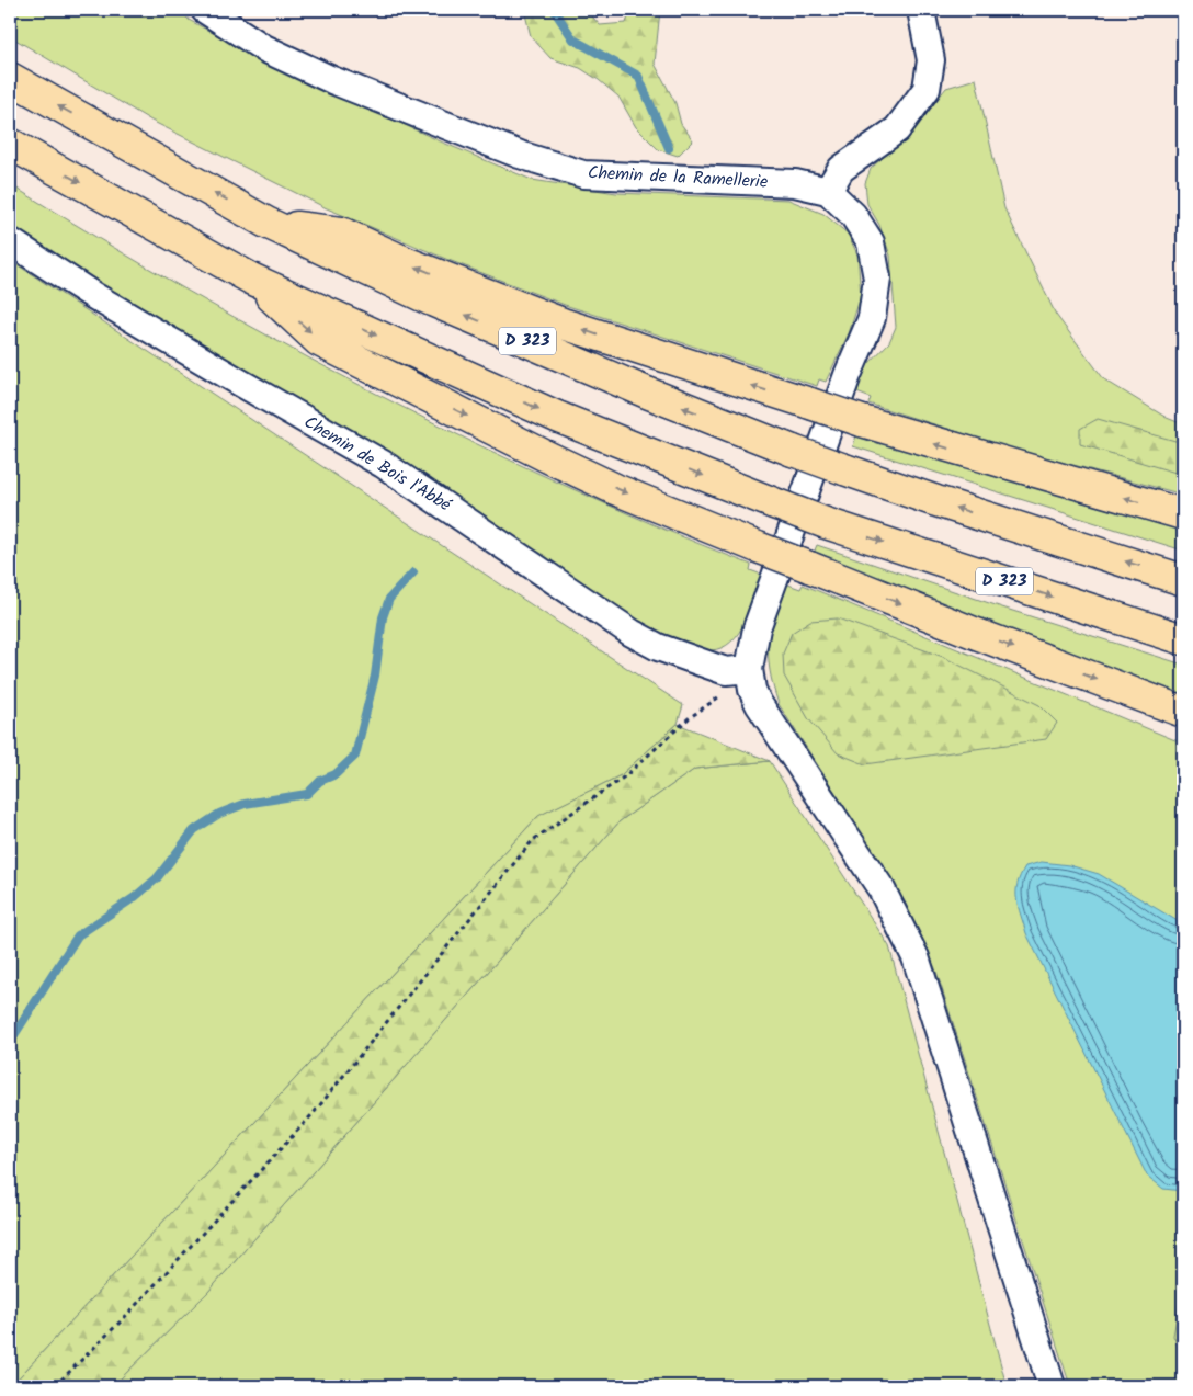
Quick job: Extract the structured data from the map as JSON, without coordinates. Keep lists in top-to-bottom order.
{
  "streets": {
    "highway": ["D 323"],
    "street": ["Chemin de la Ramellerie", "Chemin de Bois l'Abbé"]
  }
}
